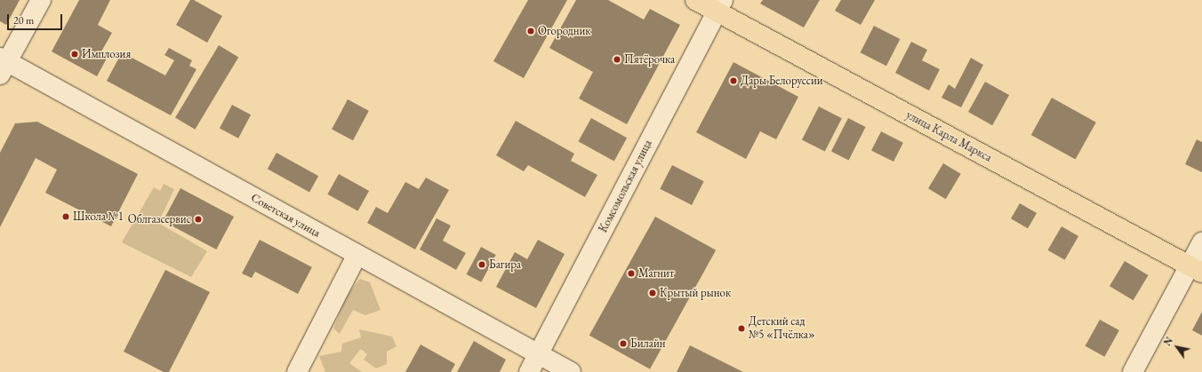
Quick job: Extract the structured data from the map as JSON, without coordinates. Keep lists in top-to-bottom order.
{
  "streets": {
    "main road": ["улица Карла Маркса"],
    "street": ["Комсомольская улица", "Советская улица"]
  },
  "crossings": [
    ["улица Карла Маркса", "Комсомольская улица"],
    ["Комсомольская улица", "Советская улица"]
  ],
  "places": [
    "Огородник",
    "Имплозия",
    "Пятёрочка",
    "Дары Белоруссии",
    "Школа №1",
    "Облгазсервис",
    "Багира",
    "Магнит",
    "Крытый рынок",
    "Детский сад №5 «Пчёлка»",
    "Билайн"
  ],
  "scale_bar": "20 m",
  "north": "top left"
}
